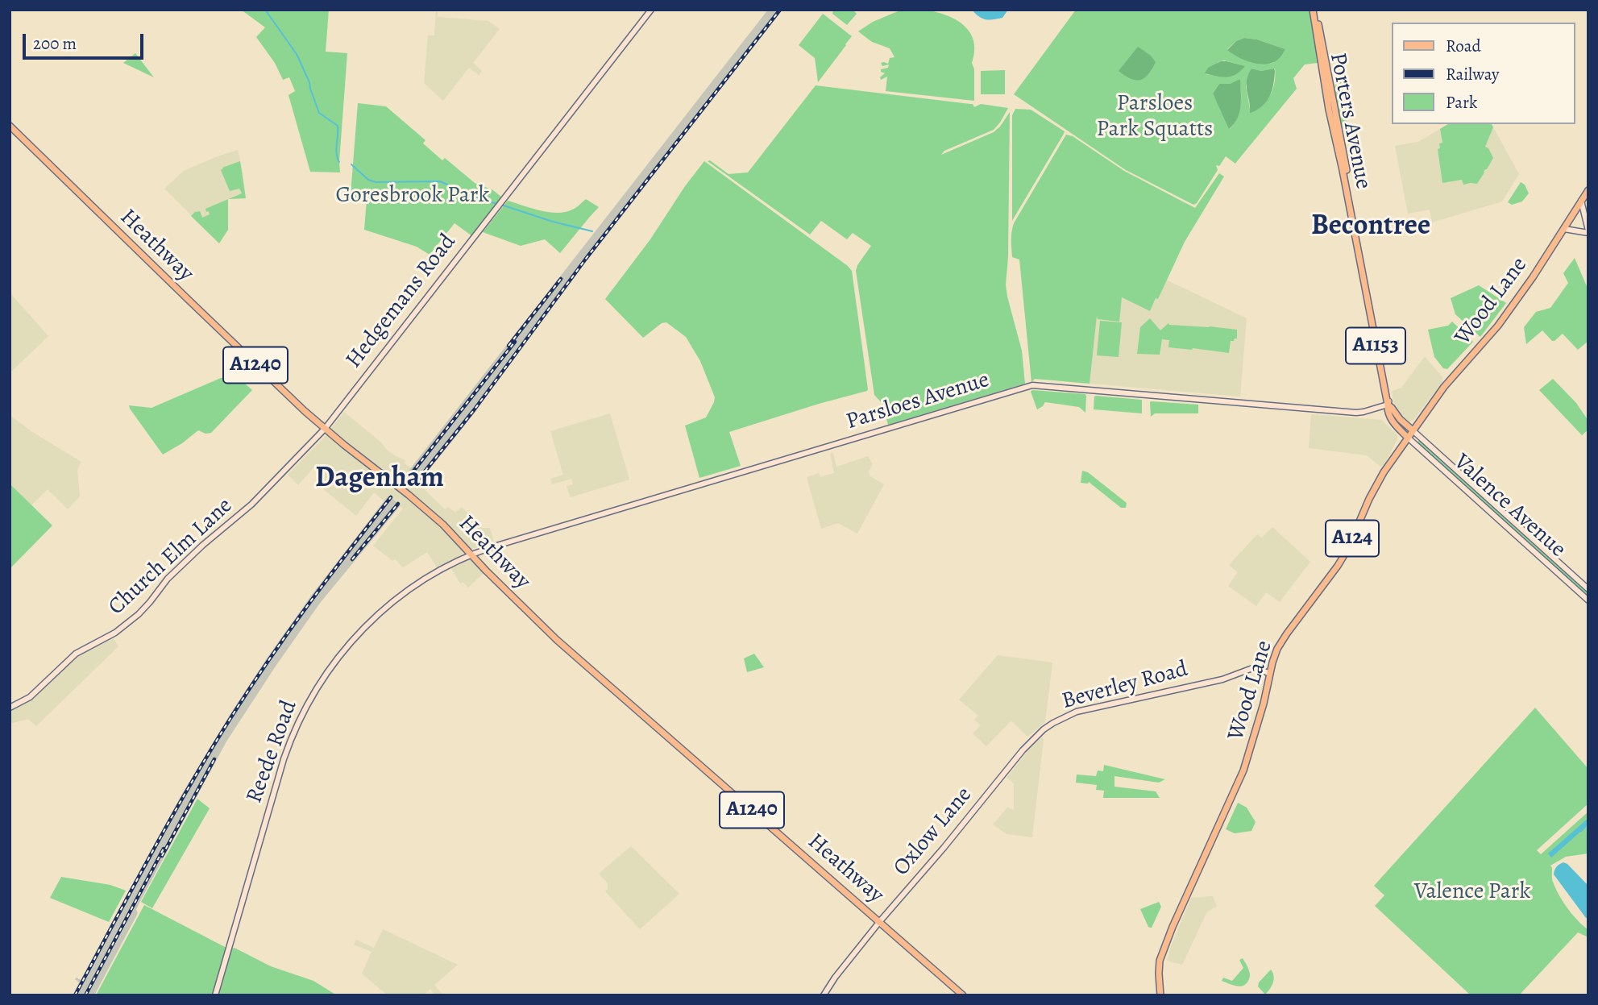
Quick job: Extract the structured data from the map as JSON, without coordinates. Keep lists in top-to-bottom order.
{
  "streets": {
    "main road": [
      "Porters Avenue",
      "Heathway",
      "Wood Lane",
      "A1153",
      "A1240",
      "A124"
    ],
    "street": [
      "Hedgemans Road",
      "Parsloes Avenue",
      "Valence Avenue",
      "Church Elm Lane",
      "Beverley Road",
      "Reede Road",
      "Oxlow Lane"
    ]
  },
  "crossings": [
    ["Porters Avenue", "Wood Lane"],
    ["Porters Avenue", "Parsloes Avenue"],
    ["Porters Avenue", "Valence Avenue"],
    ["Heathway", "Hedgemans Road"],
    ["Heathway", "Parsloes Avenue"],
    ["Heathway", "Church Elm Lane"],
    ["Heathway", "Reede Road"],
    ["Heathway", "Oxlow Lane"],
    ["Hedgemans Road", "Church Elm Lane"],
    ["Wood Lane", "Valence Avenue"],
    ["Wood Lane", "A124"],
    ["Wood Lane", "Beverley Road"],
    ["Parsloes Avenue", "Reede Road"],
    ["Beverley Road", "Oxlow Lane"]
  ],
  "districts": ["Becontree", "Dagenham"],
  "parks": ["Parsloes Park Squatts", "Goresbrook Park", "Valence Park"],
  "legend": ["Road", "Railway", "Park"],
  "scale_bar": "200 m"
}
